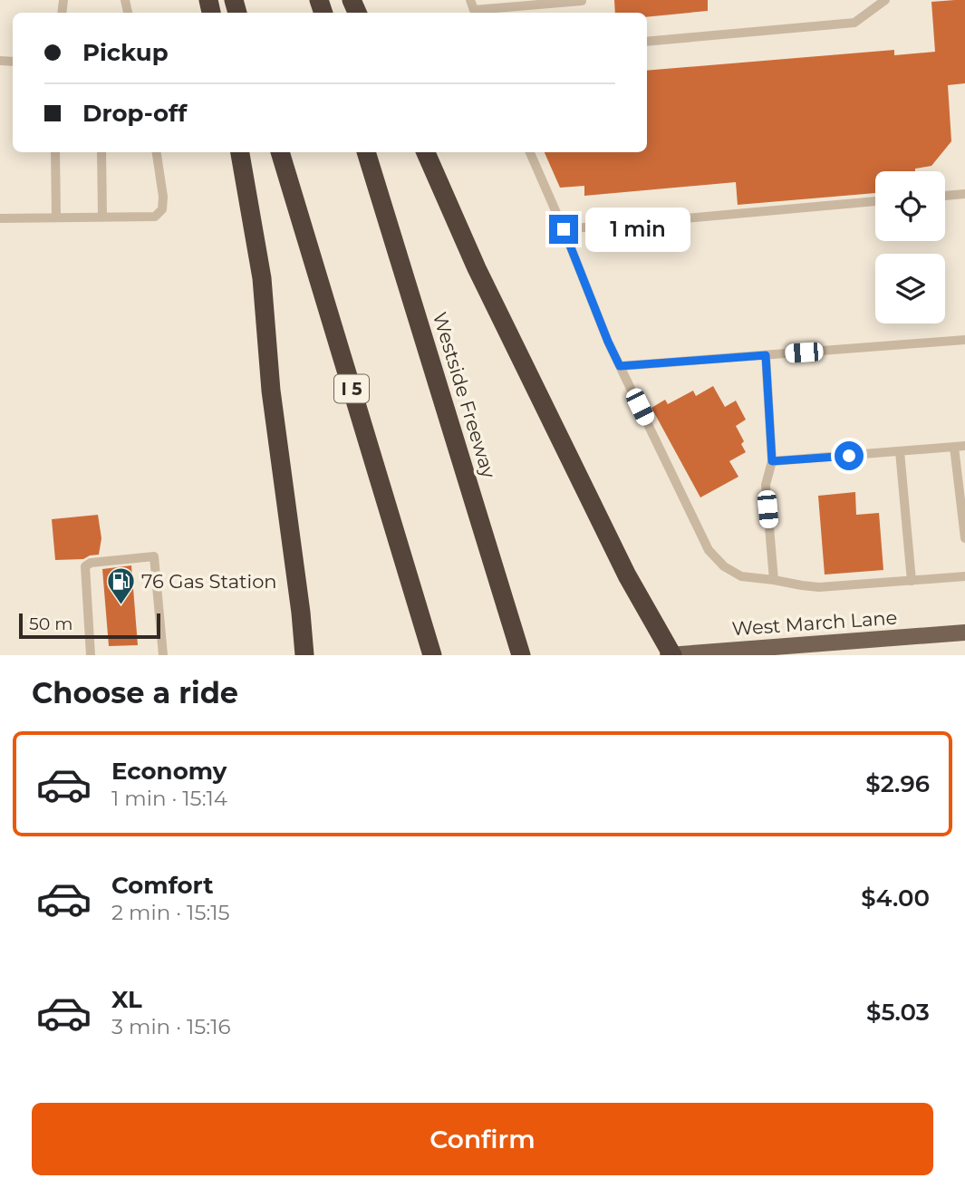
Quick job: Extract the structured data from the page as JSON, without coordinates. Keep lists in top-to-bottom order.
{
  "streets": {
    "highway": ["I 5", "Westside Freeway"],
    "main road": ["West March Lane"]
  },
  "places": {
    "fuel station": ["76 Gas Station"]
  },
  "scale_bar": "50 m",
  "page": {
    "banner": ["Pickup", "Drop-off"],
    "bubble": "1 min",
    "scale": "50 m",
    "heading": "Choose a ride",
    "list": [
      {
        "name": "Economy",
        "note": "1 min · 15:14",
        "value": "$2.96"
      },
      {
        "name": "Comfort",
        "note": "2 min · 15:15",
        "value": "$4.00"
      },
      {
        "name": "XL",
        "note": "3 min · 15:16",
        "value": "$5.03"
      }
    ],
    "buttons": "Confirm"
  }
}
